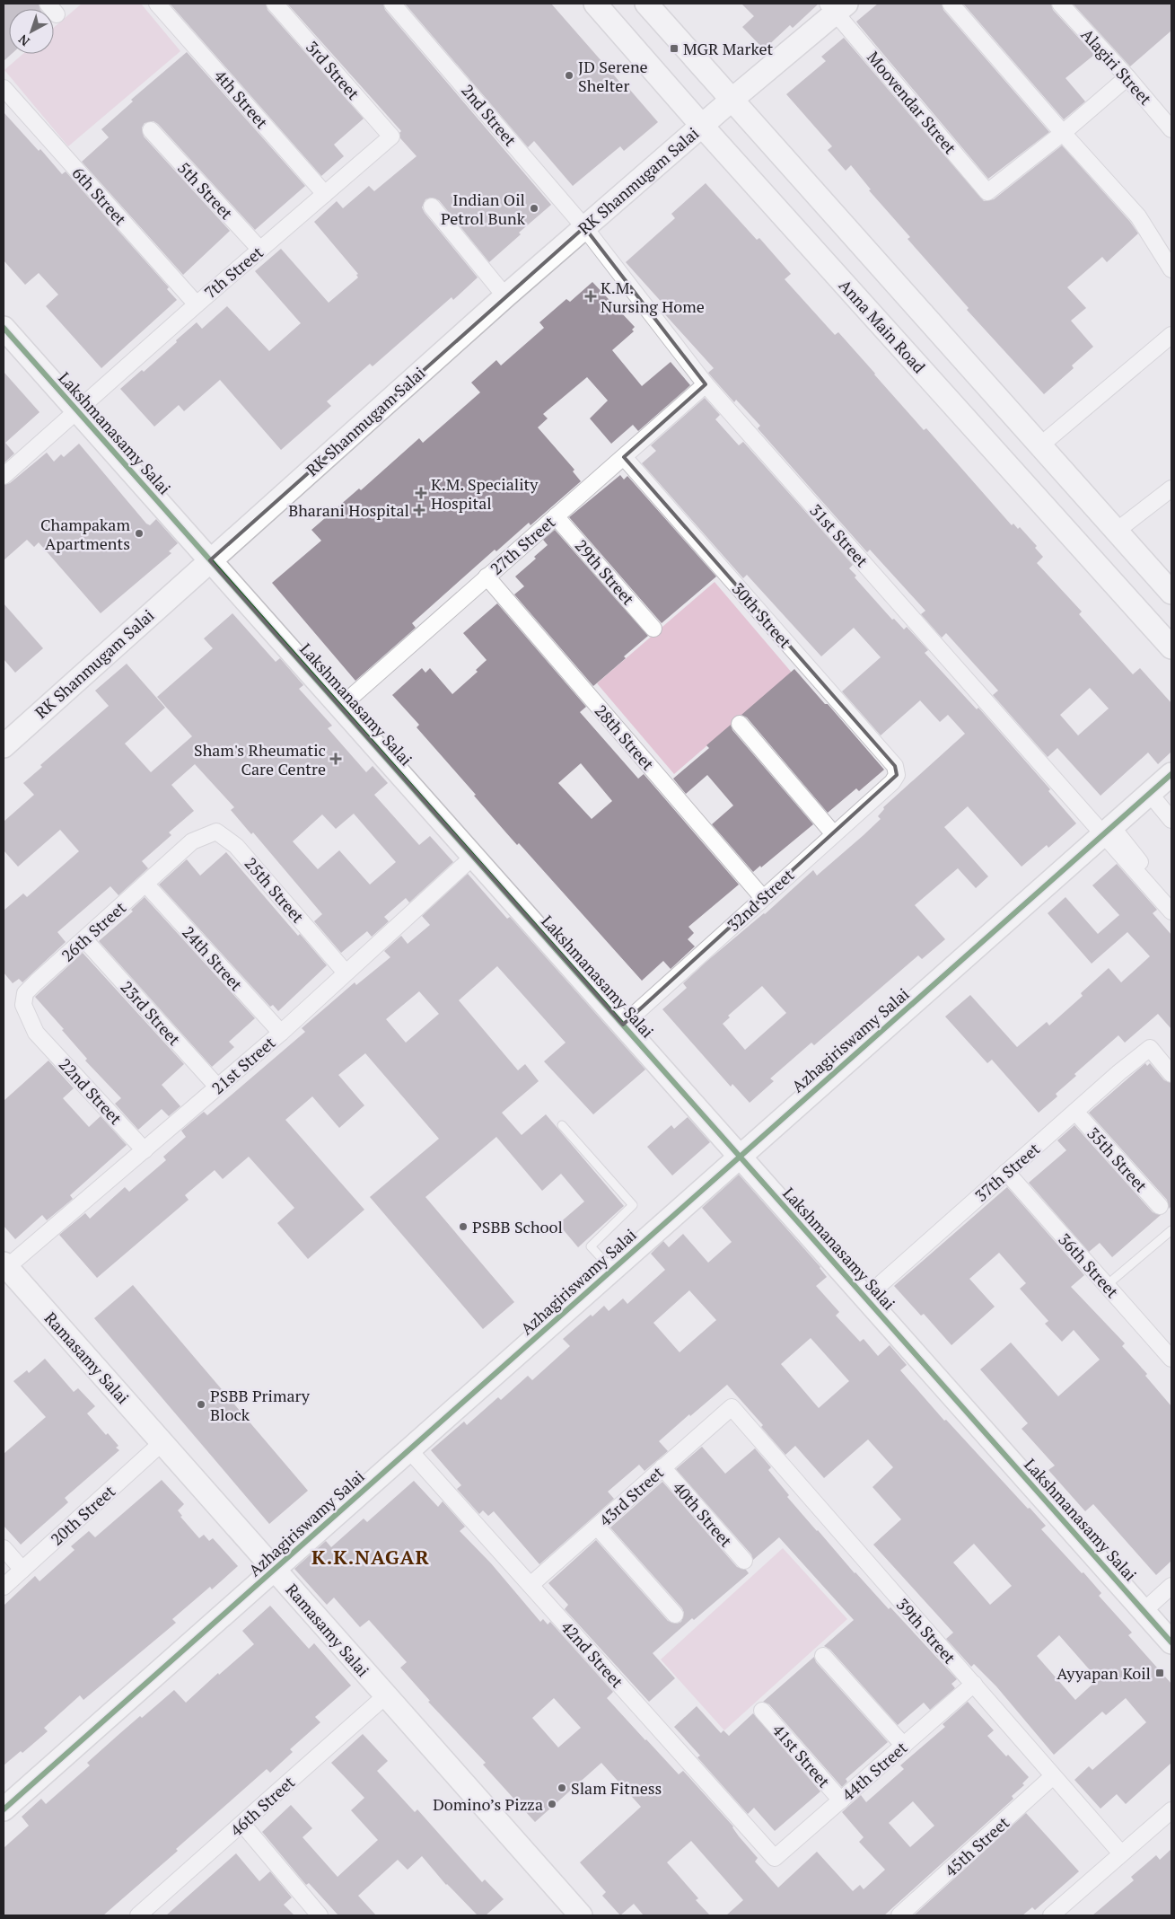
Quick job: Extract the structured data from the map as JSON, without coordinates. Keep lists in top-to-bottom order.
{
  "streets": {
    "street": [
      "Alagiri Street",
      "3rd Street",
      "4th Street",
      "Moovendar Street",
      "2nd Street",
      "RK Shanmugam Salai",
      "5th Street",
      "6th Street",
      "7th Street",
      "Anna Main Road",
      "Lakshmanasamy Salai",
      "31st Street",
      "27th Street",
      "29th Street",
      "30th Street",
      "28th Street",
      "25th Street",
      "32nd Street",
      "26th Street",
      "24th Street",
      "23rd Street",
      "Azhagiriswamy Salai",
      "21st Street",
      "22nd Street",
      "35th Street",
      "37th Street",
      "36th Street",
      "Ramasamy Salai",
      "43rd Street",
      "40th Street",
      "20th Street",
      "39th Street",
      "42nd Street",
      "41st Street",
      "44th Street",
      "46th Street",
      "45th Street"
    ]
  },
  "crossings": [
    ["3rd Street", "7th Street"],
    ["4th Street", "7th Street"],
    ["Moovendar Street", "RK Shanmugam Salai"],
    ["2nd Street", "RK Shanmugam Salai"],
    ["2nd Street", "31st Street"],
    ["RK Shanmugam Salai", "Anna Main Road"],
    ["RK Shanmugam Salai", "Lakshmanasamy Salai"],
    ["RK Shanmugam Salai", "31st Street"],
    ["5th Street", "7th Street"],
    ["6th Street", "7th Street"],
    ["7th Street", "Lakshmanasamy Salai"],
    ["Lakshmanasamy Salai", "27th Street"],
    ["Lakshmanasamy Salai", "32nd Street"],
    ["Lakshmanasamy Salai", "Azhagiriswamy Salai"],
    ["Lakshmanasamy Salai", "21st Street"],
    ["Lakshmanasamy Salai", "37th Street"],
    ["31st Street", "27th Street"],
    ["31st Street", "Azhagiriswamy Salai"],
    ["27th Street", "29th Street"],
    ["27th Street", "30th Street"],
    ["27th Street", "28th Street"],
    ["30th Street", "32nd Street"],
    ["28th Street", "32nd Street"],
    ["25th Street", "26th Street"],
    ["25th Street", "21st Street"],
    ["26th Street", "24th Street"],
    ["26th Street", "23rd Street"],
    ["26th Street", "22nd Street"],
    ["24th Street", "21st Street"],
    ["23rd Street", "21st Street"],
    ["Azhagiriswamy Salai", "Ramasamy Salai"],
    ["Azhagiriswamy Salai", "42nd Street"],
    ["21st Street", "22nd Street"],
    ["21st Street", "Ramasamy Salai"],
    ["35th Street", "37th Street"],
    ["37th Street", "36th Street"],
    ["Ramasamy Salai", "20th Street"],
    ["Ramasamy Salai", "46th Street"],
    ["43rd Street", "40th Street"],
    ["43rd Street", "39th Street"],
    ["43rd Street", "42nd Street"],
    ["39th Street", "44th Street"],
    ["39th Street", "45th Street"],
    ["42nd Street", "44th Street"],
    ["41st Street", "44th Street"]
  ],
  "districts": ["K.K.NAGAR"],
  "places": {
    "transit": ["MGR Market", "Ayyapan Koil"],
    "other": [
      "JD Serene Shelter",
      "Indian Oil Petrol Bunk",
      "Champakam Apartments",
      "PSBB School",
      "PSBB Primary Block",
      "Slam Fitness",
      "Domino’s Pizza"
    ],
    "health": [
      "K.M. Nursing Home",
      "K.M. Speciality Hospital",
      "Bharani Hospital",
      "Sham's Rheumatic Care Centre"
    ]
  },
  "north": "bottom left"
}
